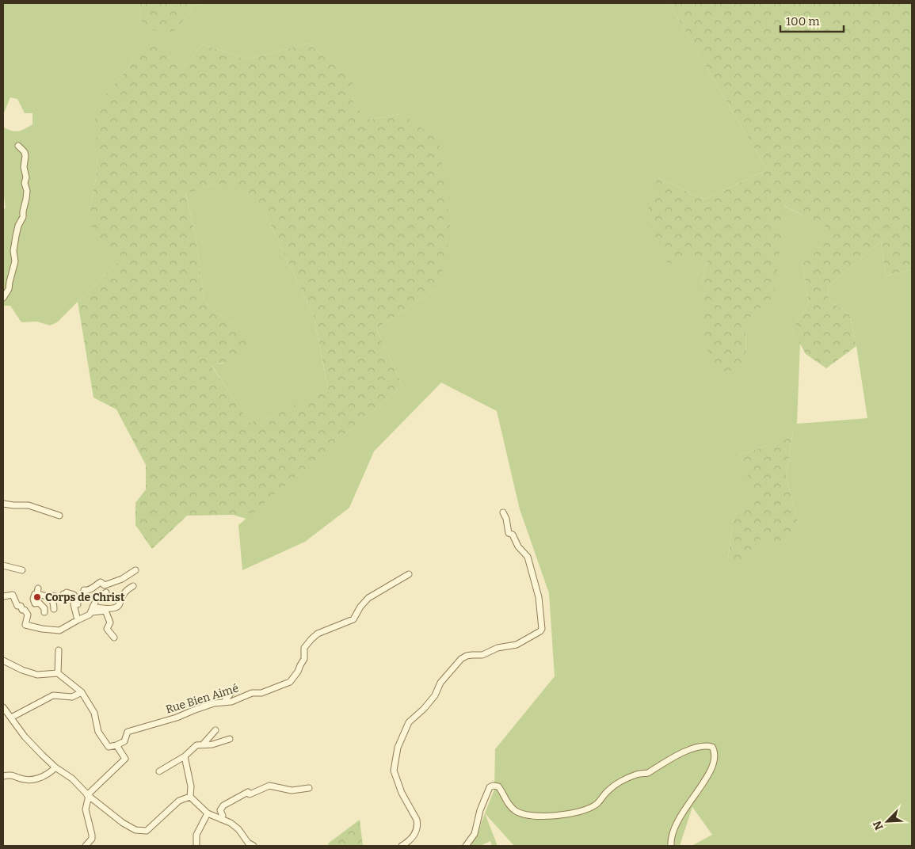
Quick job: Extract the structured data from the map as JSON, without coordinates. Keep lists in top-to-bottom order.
{
  "streets": {
    "street": ["Rue Bien Aimé"]
  },
  "places": ["Corps de Christ"],
  "scale_bar": "100 m",
  "north": "bottom left"
}
